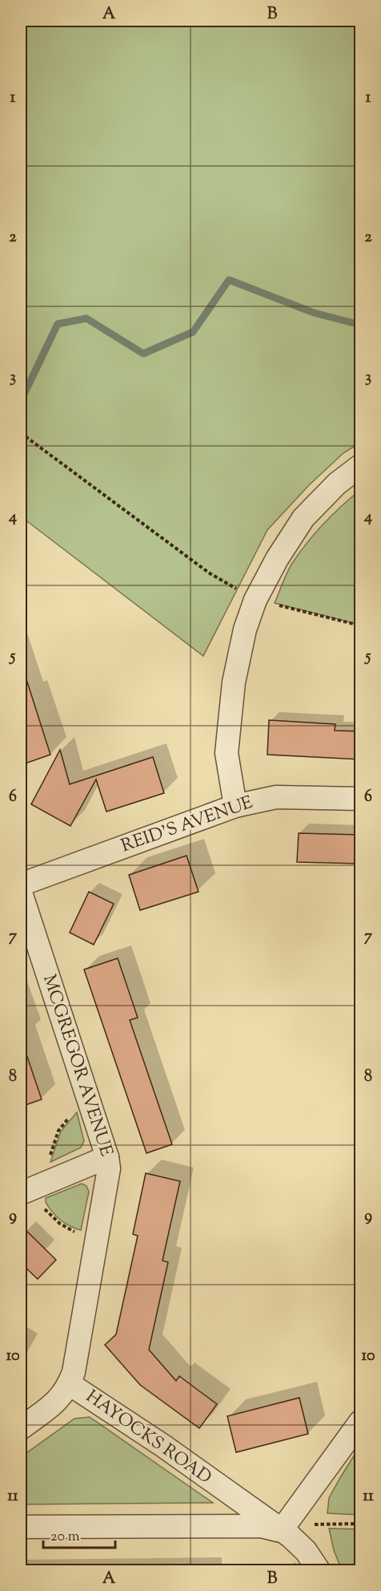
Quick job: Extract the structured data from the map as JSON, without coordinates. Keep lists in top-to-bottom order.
{
  "streets": {
    "street": ["REID'S AVENUE", "MCGREGOR AVENUE", "HAYOCKS ROAD"]
  },
  "crossings": [
    ["MCGREGOR AVENUE", "HAYOCKS ROAD"]
  ],
  "scale_bar": "20 m",
  "grid": {
    "columns": ["A", "B"],
    "rows": [
      "1",
      "2",
      "3",
      "4",
      "5",
      "6",
      "7",
      "8",
      "9",
      "10",
      "11"
    ]
  }
}
